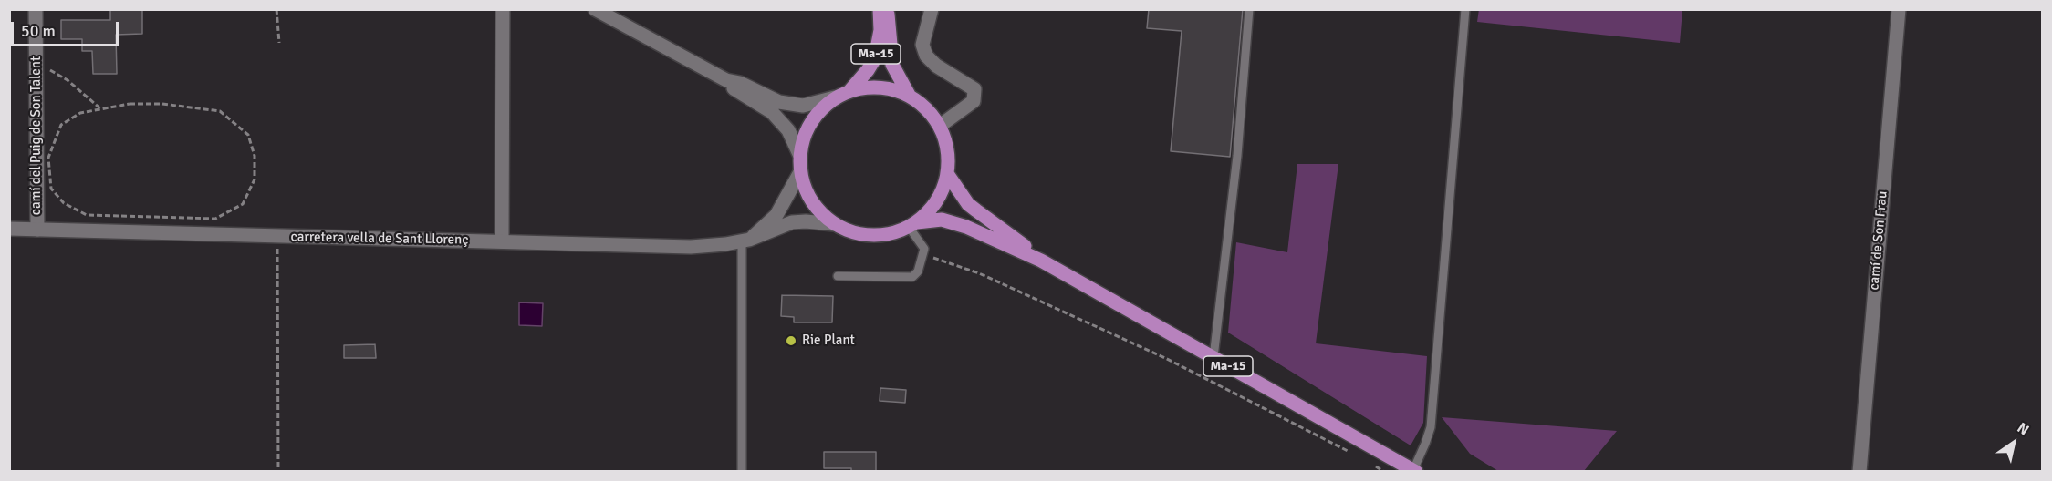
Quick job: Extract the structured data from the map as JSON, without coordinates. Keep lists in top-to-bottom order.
{
  "streets": {
    "main road": ["Ma-15"],
    "street": ["camí del Puig de Son Talent", "carretera vella de Sant Llorenç", "camí de Son Frau"]
  },
  "crossings": [
    ["Ma-15", "carretera vella de Sant Llorenç"],
    ["camí del Puig de Son Talent", "carretera vella de Sant Llorenç"]
  ],
  "places": ["Rie Plant"],
  "scale_bar": "50 m",
  "north": "top right"
}
